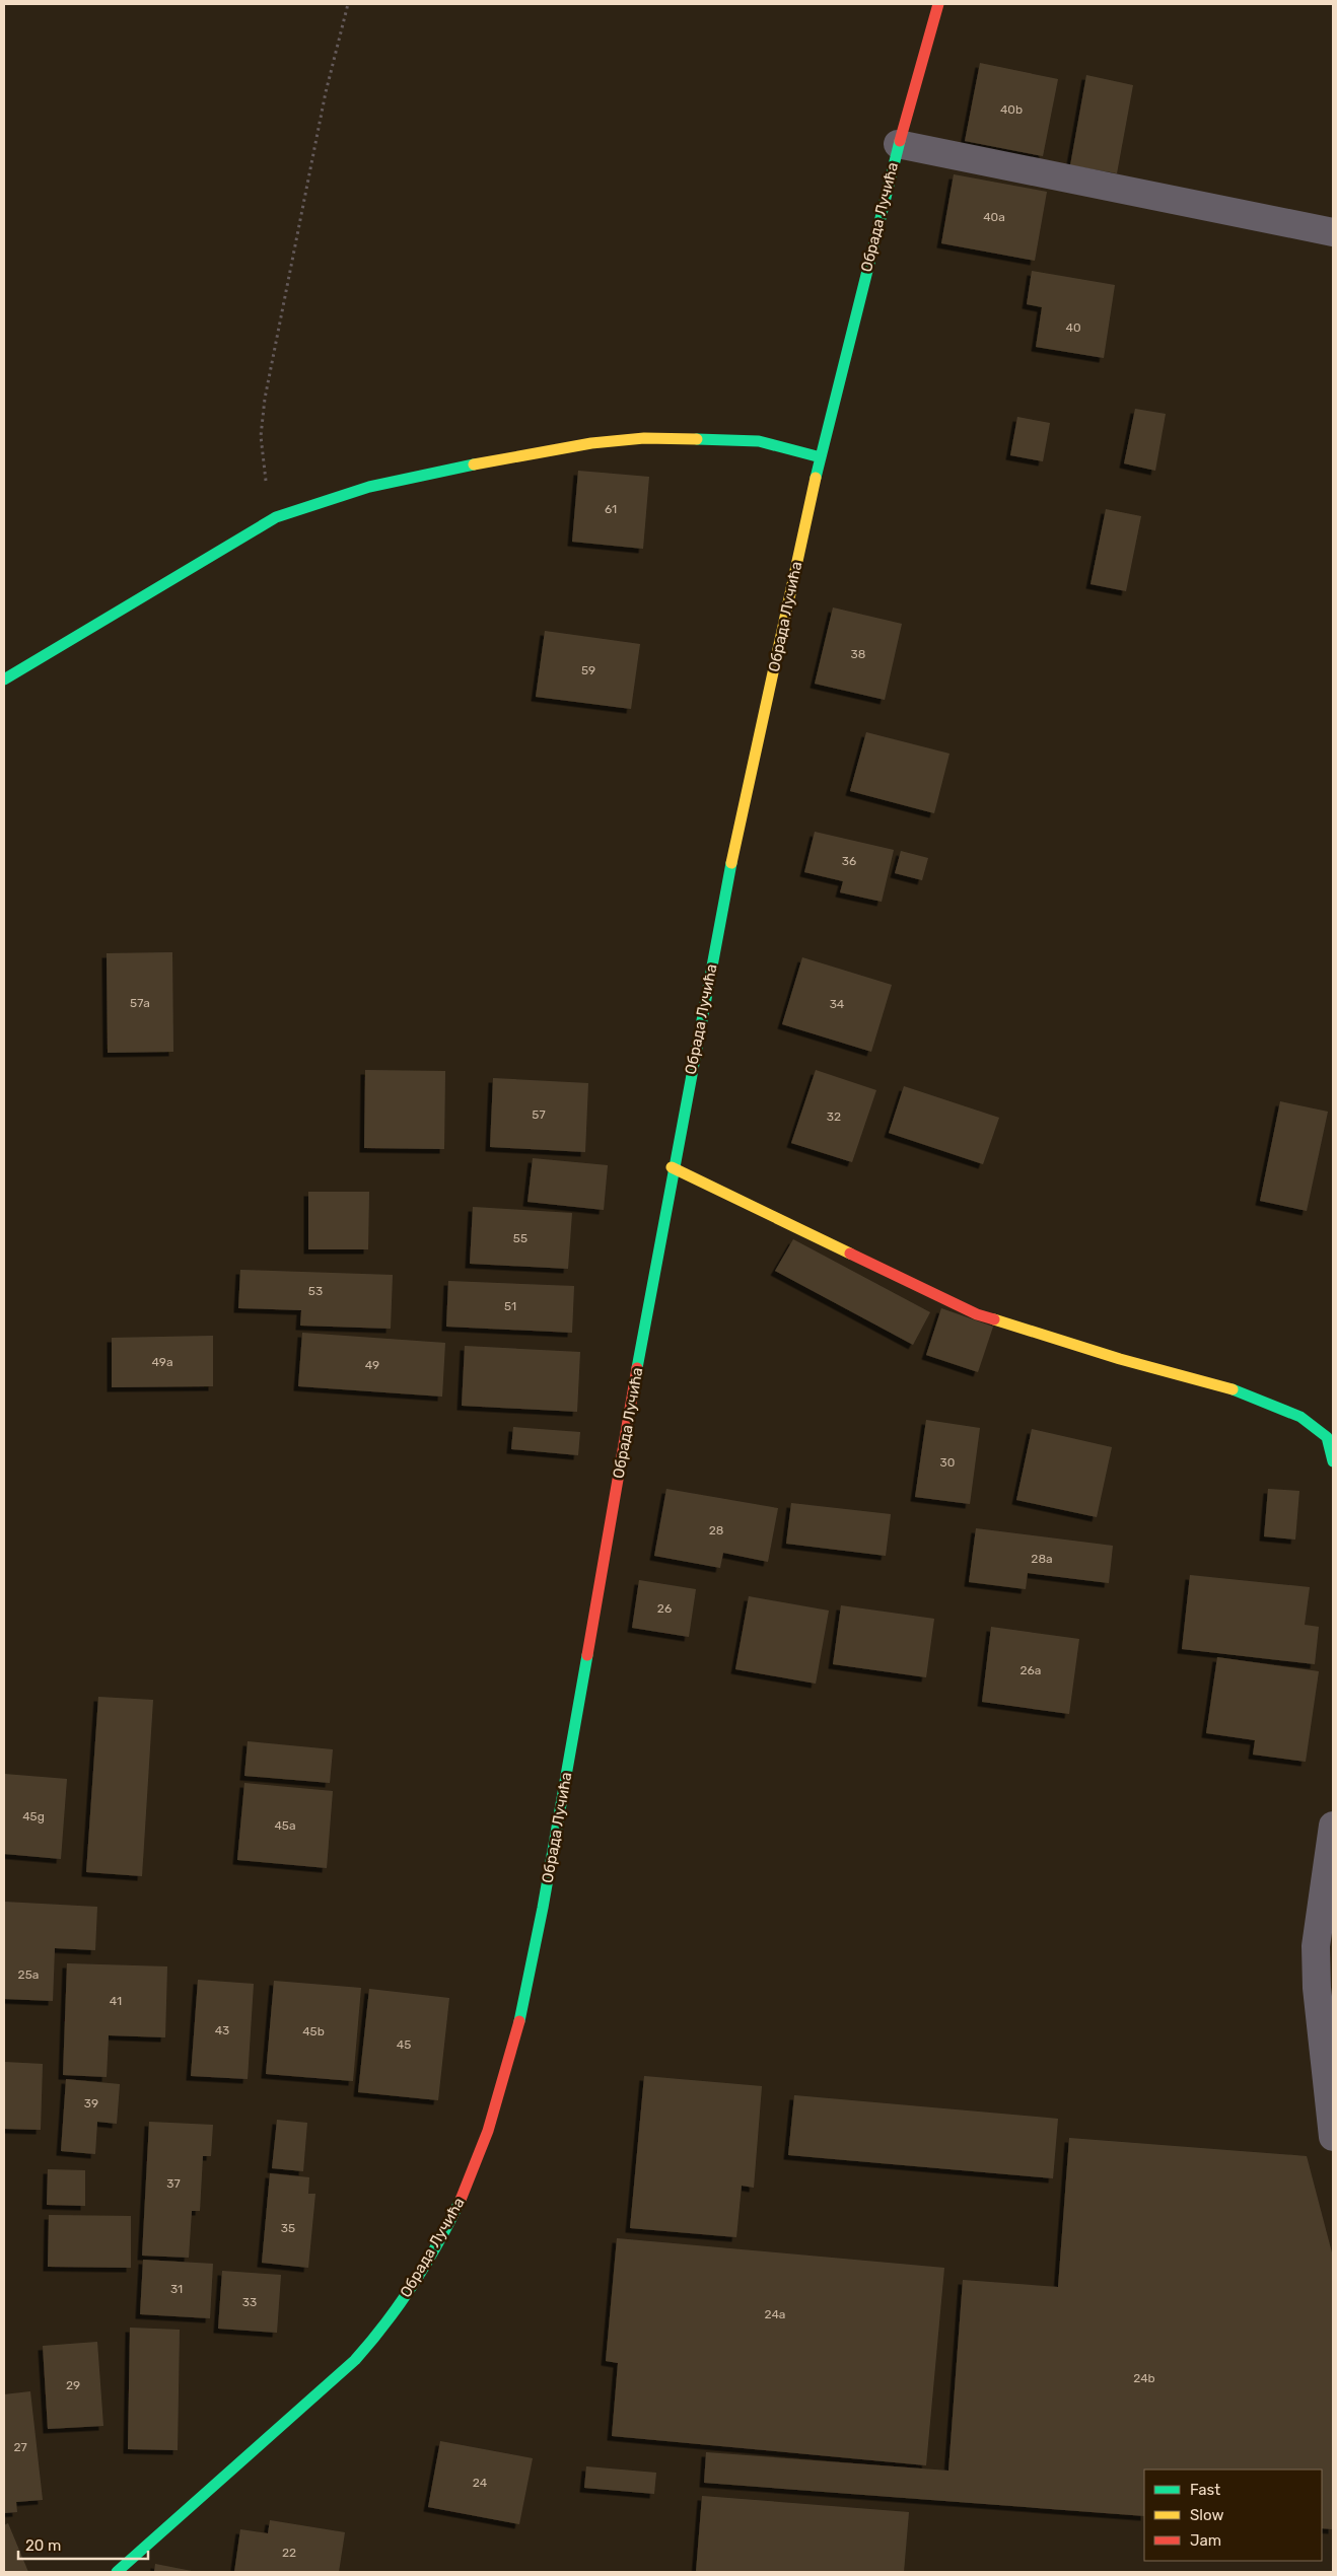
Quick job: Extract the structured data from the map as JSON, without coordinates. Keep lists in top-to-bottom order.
{
  "streets": {
    "street": ["Обрада Лучића"]
  },
  "house_numbers": [
    "40b",
    "40a",
    "40",
    "61",
    "38",
    "59",
    "36",
    "57a",
    "34",
    "57",
    "32",
    "55",
    "53",
    "51",
    "49a",
    "49",
    "30",
    "28",
    "28a",
    "26",
    "26a",
    "45g",
    "45a",
    "25a",
    "41",
    "43",
    "45b",
    "45",
    "39",
    "37",
    "35",
    "31",
    "33",
    "24a",
    "24b",
    "29",
    "27",
    "24",
    "22"
  ],
  "legend": ["Fast", "Slow", "Jam"],
  "scale_bar": "20 m"
}
